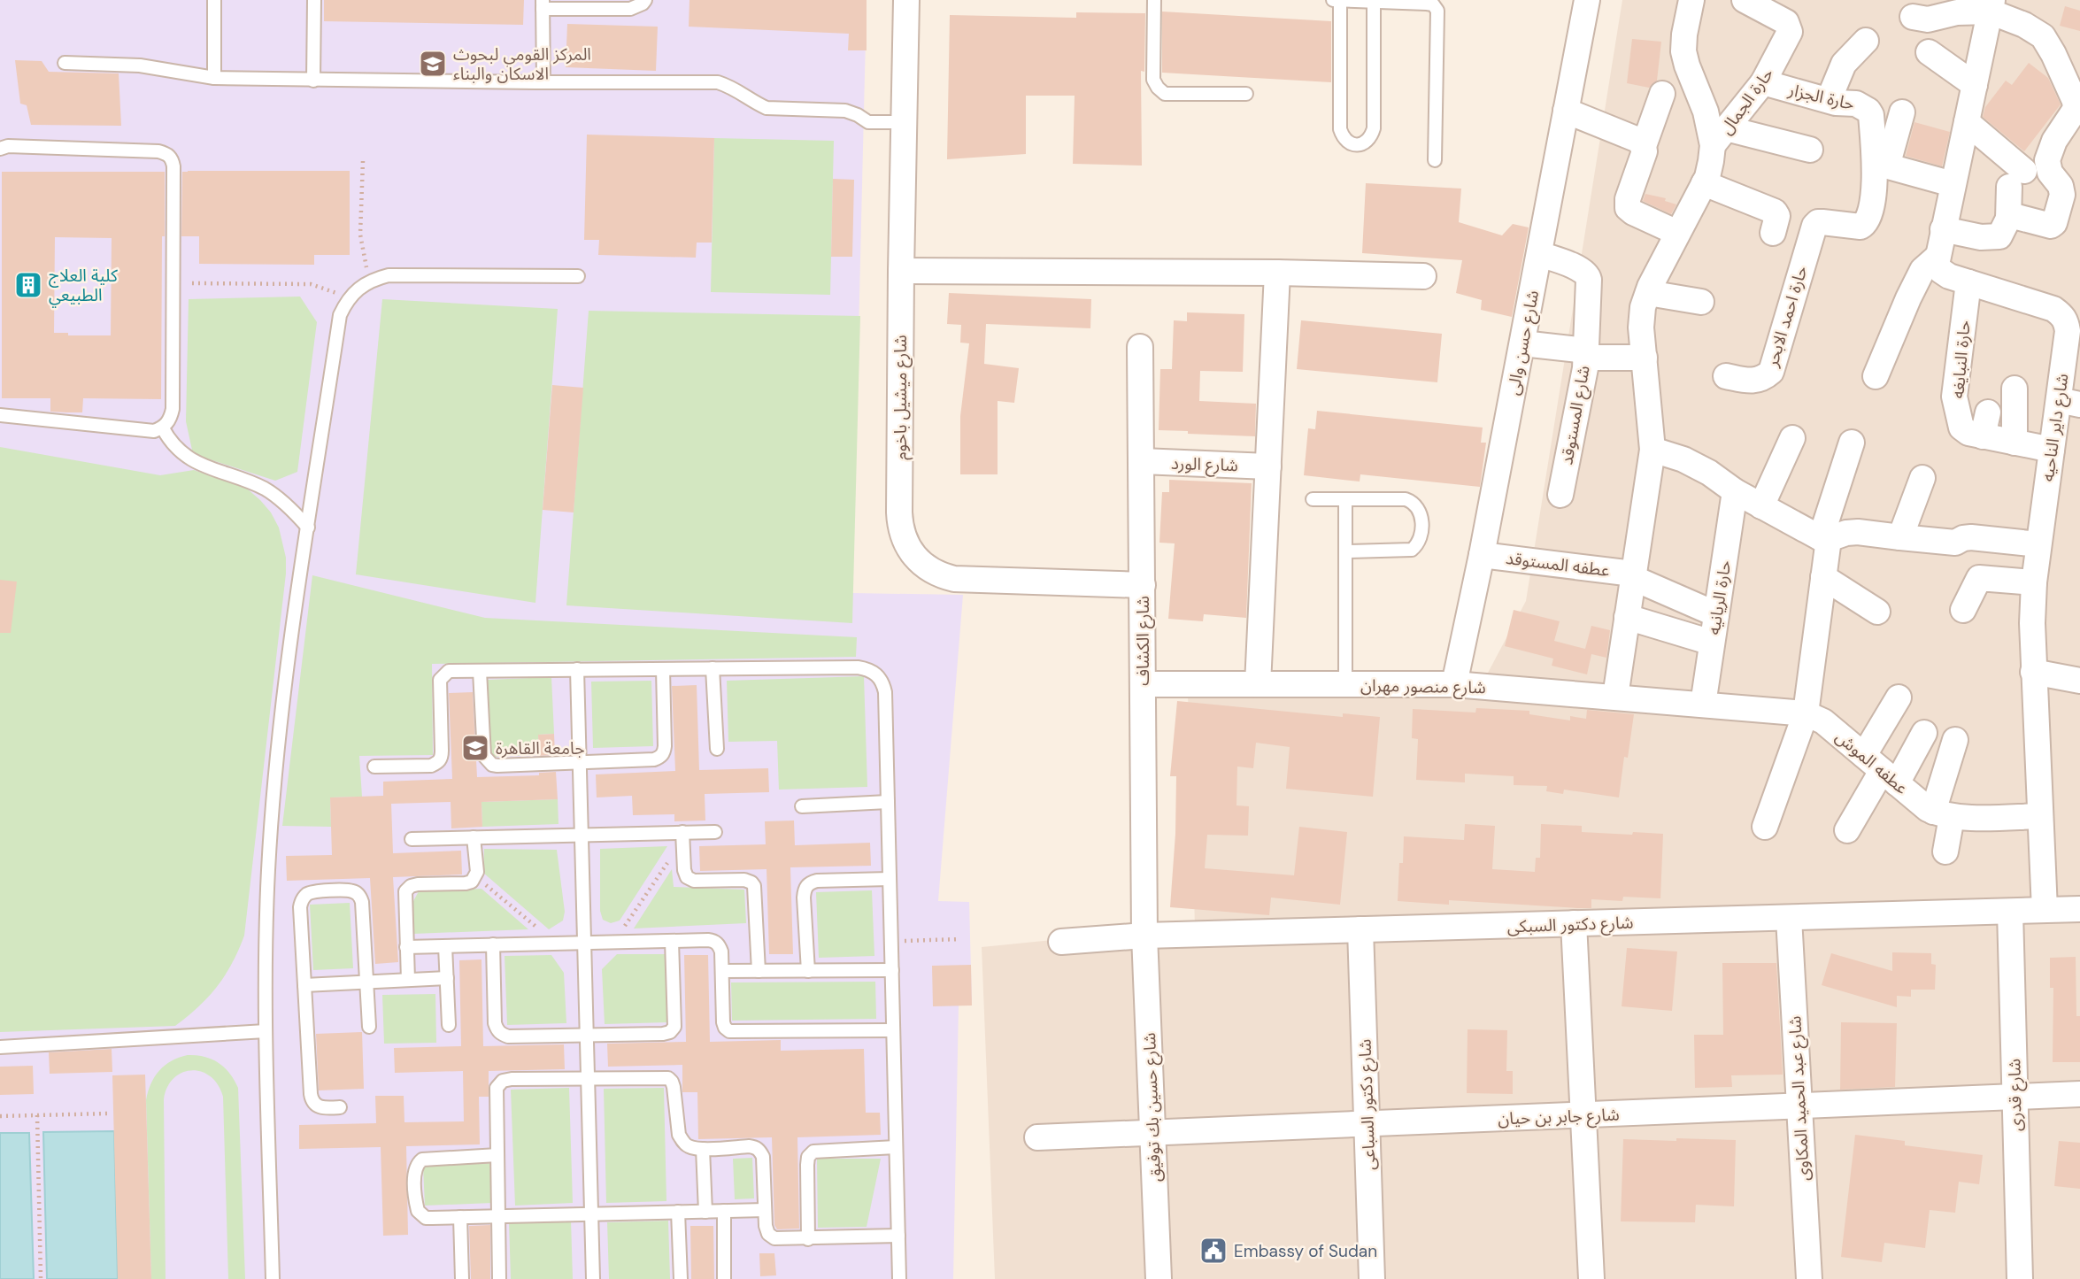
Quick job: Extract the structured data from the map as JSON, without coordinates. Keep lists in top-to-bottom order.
{
  "streets": {
    "street": [
      "حارة الجزار",
      "حارة الجمال",
      "حارة احمد الابحر",
      "شارع حسن والى",
      "حارة النبايغه",
      "شارع ميشيل باخوم",
      "شارع المستوقد",
      "شارع داير الناحيه",
      "شارع الورد",
      "عطفه المستوقد",
      "حارة الريانيه",
      "شارع الكشاف",
      "شارع منصور مهران",
      "عطفه الموش",
      "شارع دكتور السبكى",
      "شارع قدرى",
      "شارع عبد الحميد المكاوى",
      "شارع دكتور السباعى",
      "شارع حسين بك توفيق",
      "شارع جابر بن حيان"
    ]
  },
  "crossings": [
    ["حارة الجزار", "حارة الجمال"],
    ["حارة الجزار", "حارة احمد الابحر"],
    ["شارع حسن والى", "عطفه المستوقد"],
    ["شارع حسن والى", "شارع منصور مهران"],
    ["حارة النبايغه", "شارع داير الناحيه"],
    ["شارع ميشيل باخوم", "شارع الكشاف"],
    ["شارع داير الناحيه", "شارع دكتور السبكى"],
    ["شارع الورد", "شارع الكشاف"],
    ["عطفه المستوقد", "حارة الريانيه"],
    ["حارة الريانيه", "شارع منصور مهران"],
    ["حارة الريانيه", "عطفه الموش"],
    ["شارع الكشاف", "شارع منصور مهران"],
    ["شارع الكشاف", "شارع دكتور السبكى"],
    ["شارع الكشاف", "شارع حسين بك توفيق"],
    ["شارع منصور مهران", "عطفه الموش"],
    ["شارع دكتور السبكى", "شارع قدرى"],
    ["شارع دكتور السبكى", "شارع عبد الحميد المكاوى"],
    ["شارع دكتور السبكى", "شارع دكتور السباعى"],
    ["شارع دكتور السبكى", "شارع حسين بك توفيق"],
    ["شارع قدرى", "شارع جابر بن حيان"],
    ["شارع عبد الحميد المكاوى", "شارع جابر بن حيان"],
    ["شارع دكتور السباعى", "شارع جابر بن حيان"],
    ["شارع حسين بك توفيق", "شارع جابر بن حيان"]
  ],
  "places": {
    "school or university": ["المركز القومي لبحوث الاسكان والبناء", "جامعة القاهرة"],
    "building": ["كلية العلاج الطبيعي"],
    "public building": ["Embassy of Sudan"]
  }
}
